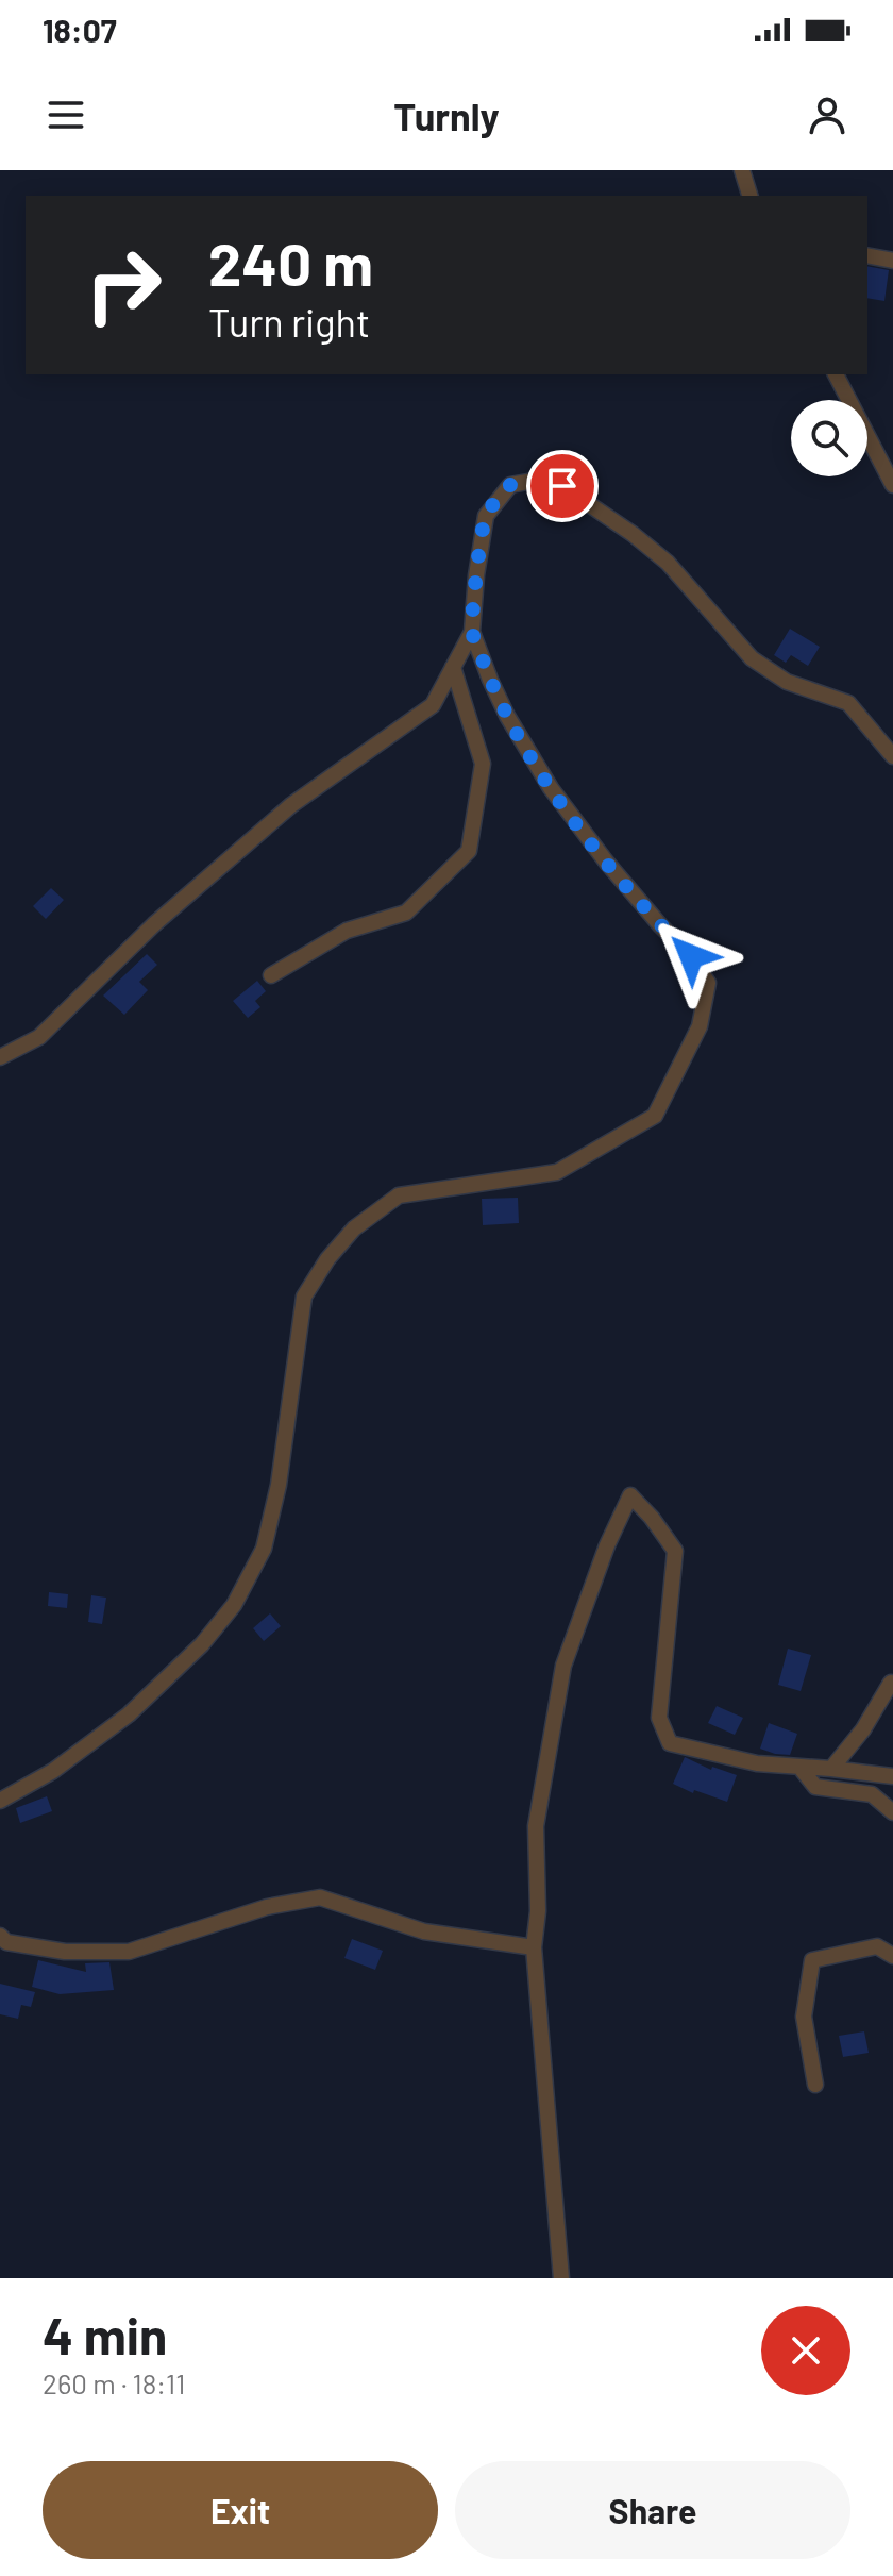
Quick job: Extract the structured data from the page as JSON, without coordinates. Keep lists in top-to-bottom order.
{
  "page": {
    "status": "18:07",
    "header": "Turnly",
    "turn": ["240 m", "Turn right"],
    "heading": ["4 min", "260 m · 18:11"],
    "buttons": ["Exit", "Share"]
  }
}
